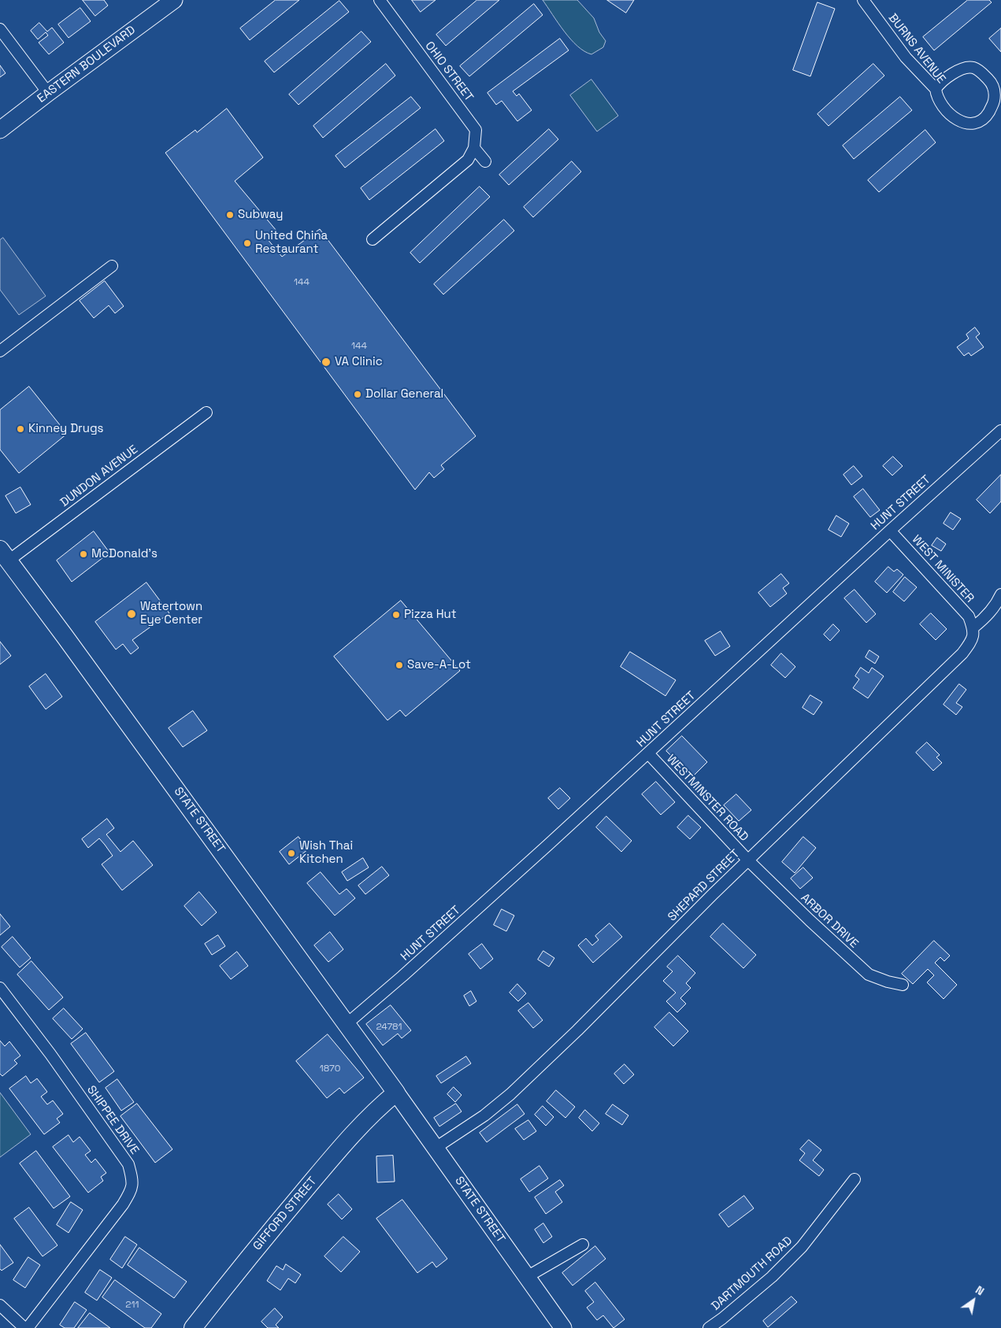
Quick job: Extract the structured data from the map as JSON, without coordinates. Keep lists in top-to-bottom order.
{
  "streets": {
    "highway": ["STATE STREET", "GIFFORD STREET"],
    "main road": ["EASTERN BOULEVARD"],
    "street": [
      "BURNS AVENUE",
      "OHIO STREET",
      "DUNDON AVENUE",
      "HUNT STREET",
      "WEST MINISTER",
      "WESTMINSTER ROAD",
      "SHEPARD STREET",
      "ARBOR DRIVE",
      "SHIPPEE DRIVE",
      "DARTMOUTH ROAD"
    ]
  },
  "crossings": [
    ["DUNDON AVENUE", "STATE STREET"],
    ["HUNT STREET", "WEST MINISTER"],
    ["HUNT STREET", "WESTMINSTER ROAD"],
    ["HUNT STREET", "STATE STREET"],
    ["WEST MINISTER", "SHEPARD STREET"],
    ["WESTMINSTER ROAD", "SHEPARD STREET"],
    ["WESTMINSTER ROAD", "ARBOR DRIVE"],
    ["STATE STREET", "SHEPARD STREET"],
    ["STATE STREET", "GIFFORD STREET"],
    ["SHEPARD STREET", "ARBOR DRIVE"]
  ],
  "places": [
    "Subway",
    "United China Restaurant",
    "VA Clinic",
    "Dollar General",
    "Kinney Drugs",
    "McDonald's",
    "Watertown Eye Center",
    "Pizza Hut",
    "Save-A-Lot",
    "Wish Thai Kitchen"
  ],
  "house_numbers": [
    "144",
    "144",
    "24781",
    "1870",
    "211"
  ],
  "north": "top right"
}
